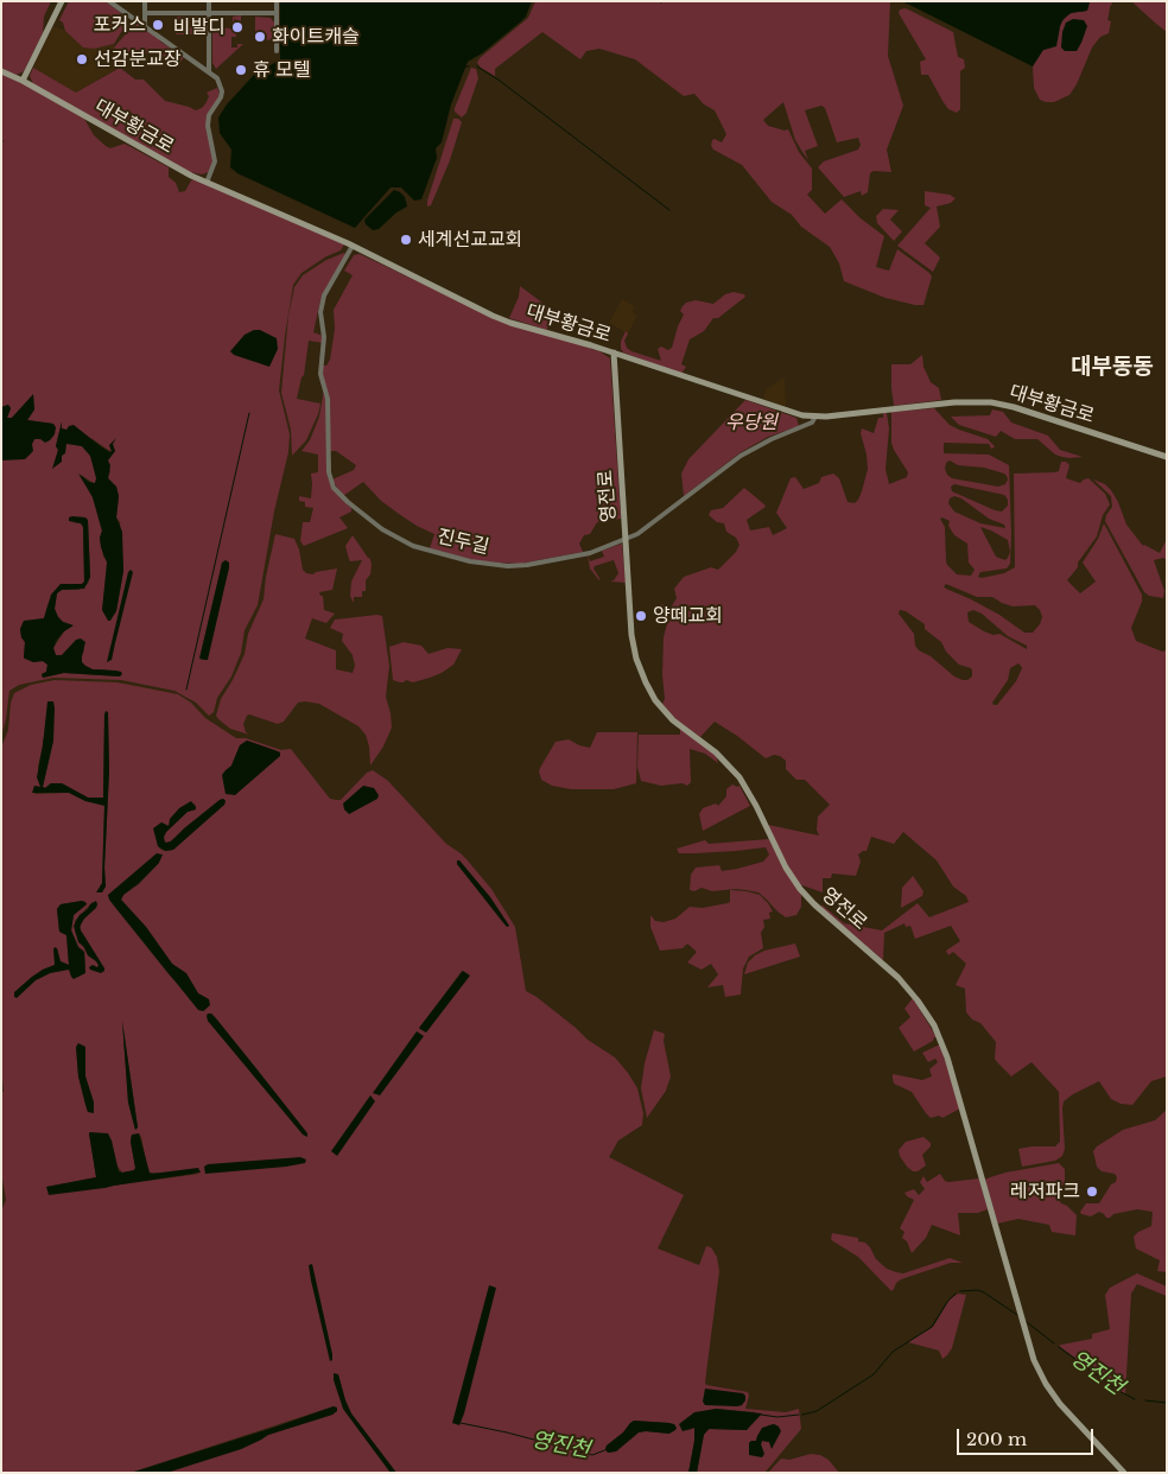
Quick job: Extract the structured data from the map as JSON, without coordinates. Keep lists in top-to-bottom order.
{
  "streets": {
    "street": ["대부황금로", "영전로", "진두길"]
  },
  "crossings": [
    ["대부황금로", "영전로"],
    ["대부황금로", "진두길"],
    ["영전로", "진두길"]
  ],
  "districts": ["대부동동"],
  "water": ["영진천"],
  "parks": ["우당원"],
  "places": [
    "포커스",
    "비발디",
    "화이트캐슬",
    "선감분교장",
    "휴 모텔",
    "세계선교교회",
    "양떼교회",
    "레저파크"
  ],
  "scale_bar": "200 m"
}
